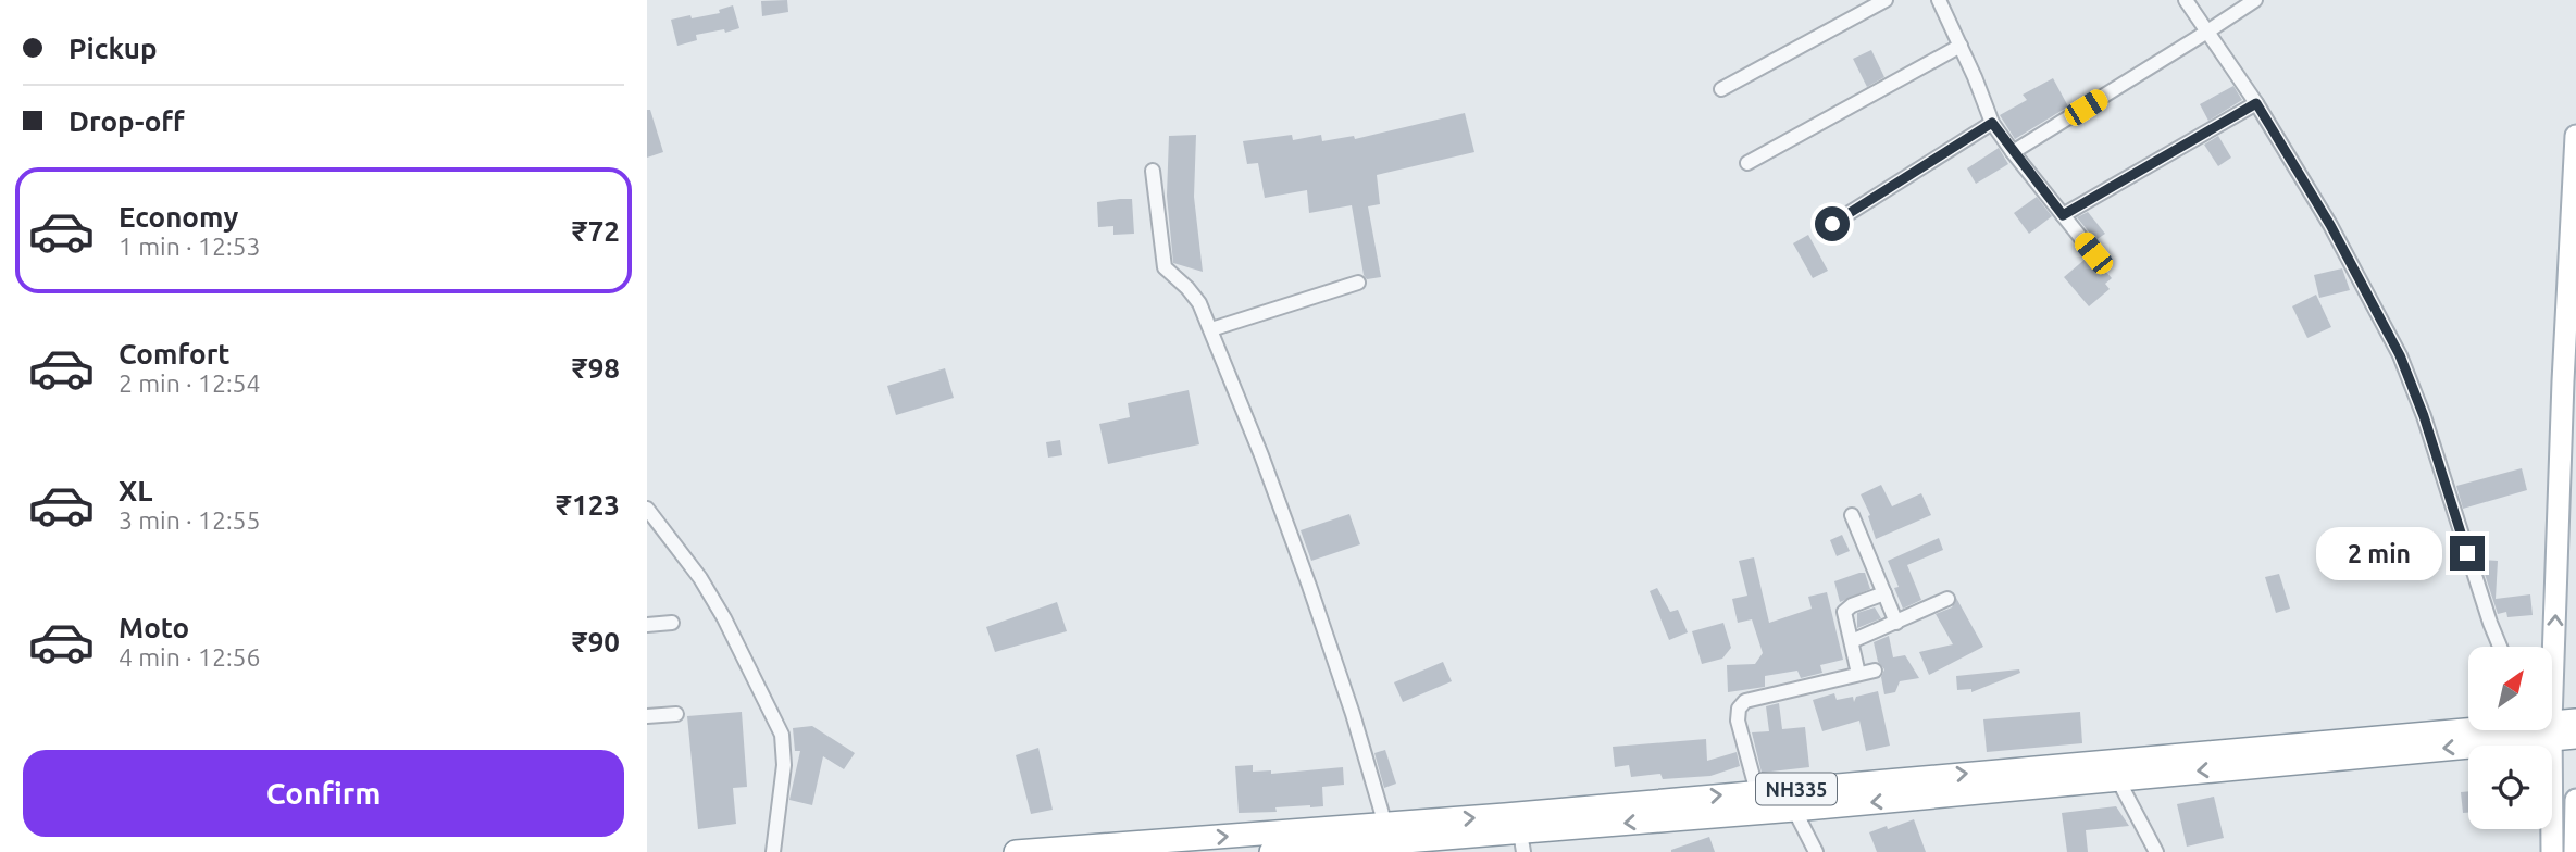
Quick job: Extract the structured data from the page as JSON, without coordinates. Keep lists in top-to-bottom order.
{
  "streets": {
    "highway": ["NH335"]
  },
  "north": "top right",
  "page": {
    "banner": ["Pickup", "Drop-off"],
    "list": [
      {
        "name": "Economy",
        "note": "1 min · 12:53",
        "value": "₹72"
      },
      {
        "name": "Comfort",
        "note": "2 min · 12:54",
        "value": "₹98"
      },
      {
        "name": "XL",
        "note": "3 min · 12:55",
        "value": "₹123"
      },
      {
        "name": "Moto",
        "note": "4 min · 12:56",
        "value": "₹90"
      }
    ],
    "bubble": "2 min",
    "buttons": "Confirm"
  }
}
